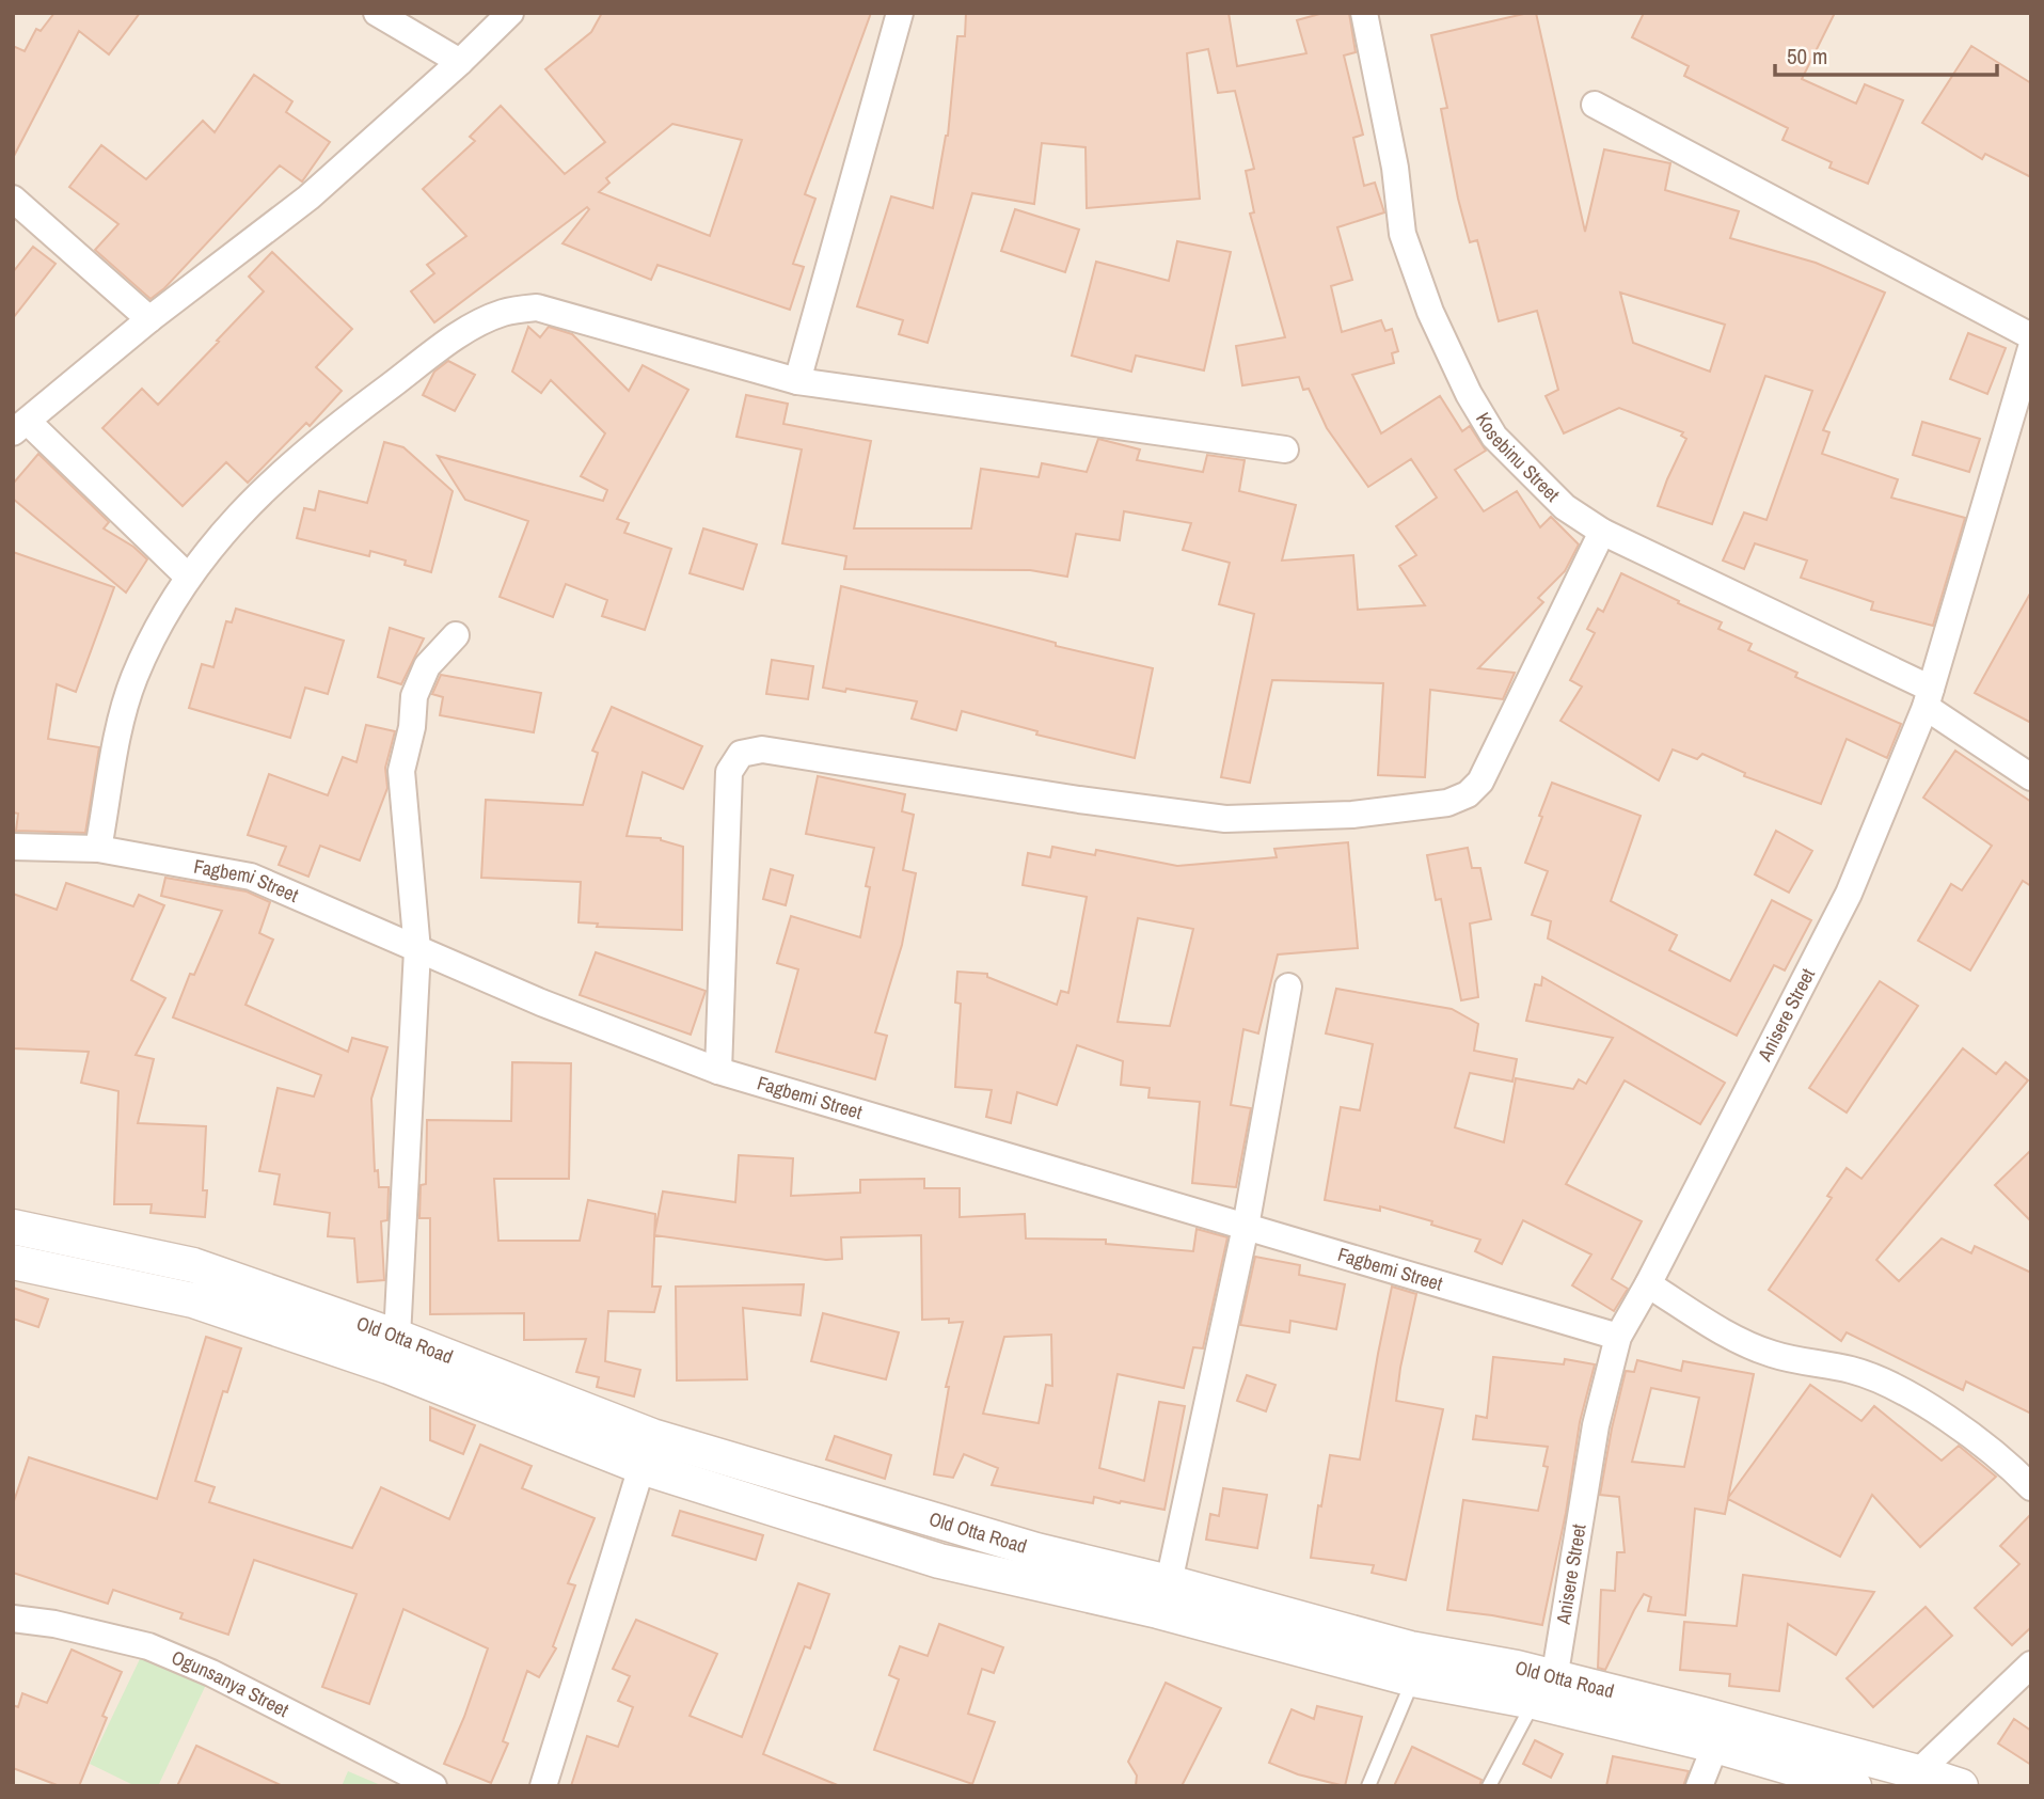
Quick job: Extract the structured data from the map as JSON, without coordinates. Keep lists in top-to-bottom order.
{
  "streets": {
    "street": [
      "Kosebinu Street",
      "Fagbemi Street",
      "Anisere Street",
      "Old Otta Road",
      "Ogunsanya Street"
    ]
  },
  "crossings": [
    ["Kosebinu Street", "Anisere Street"],
    ["Fagbemi Street", "Anisere Street"],
    ["Anisere Street", "Old Otta Road"]
  ],
  "scale_bar": "50 m"
}
